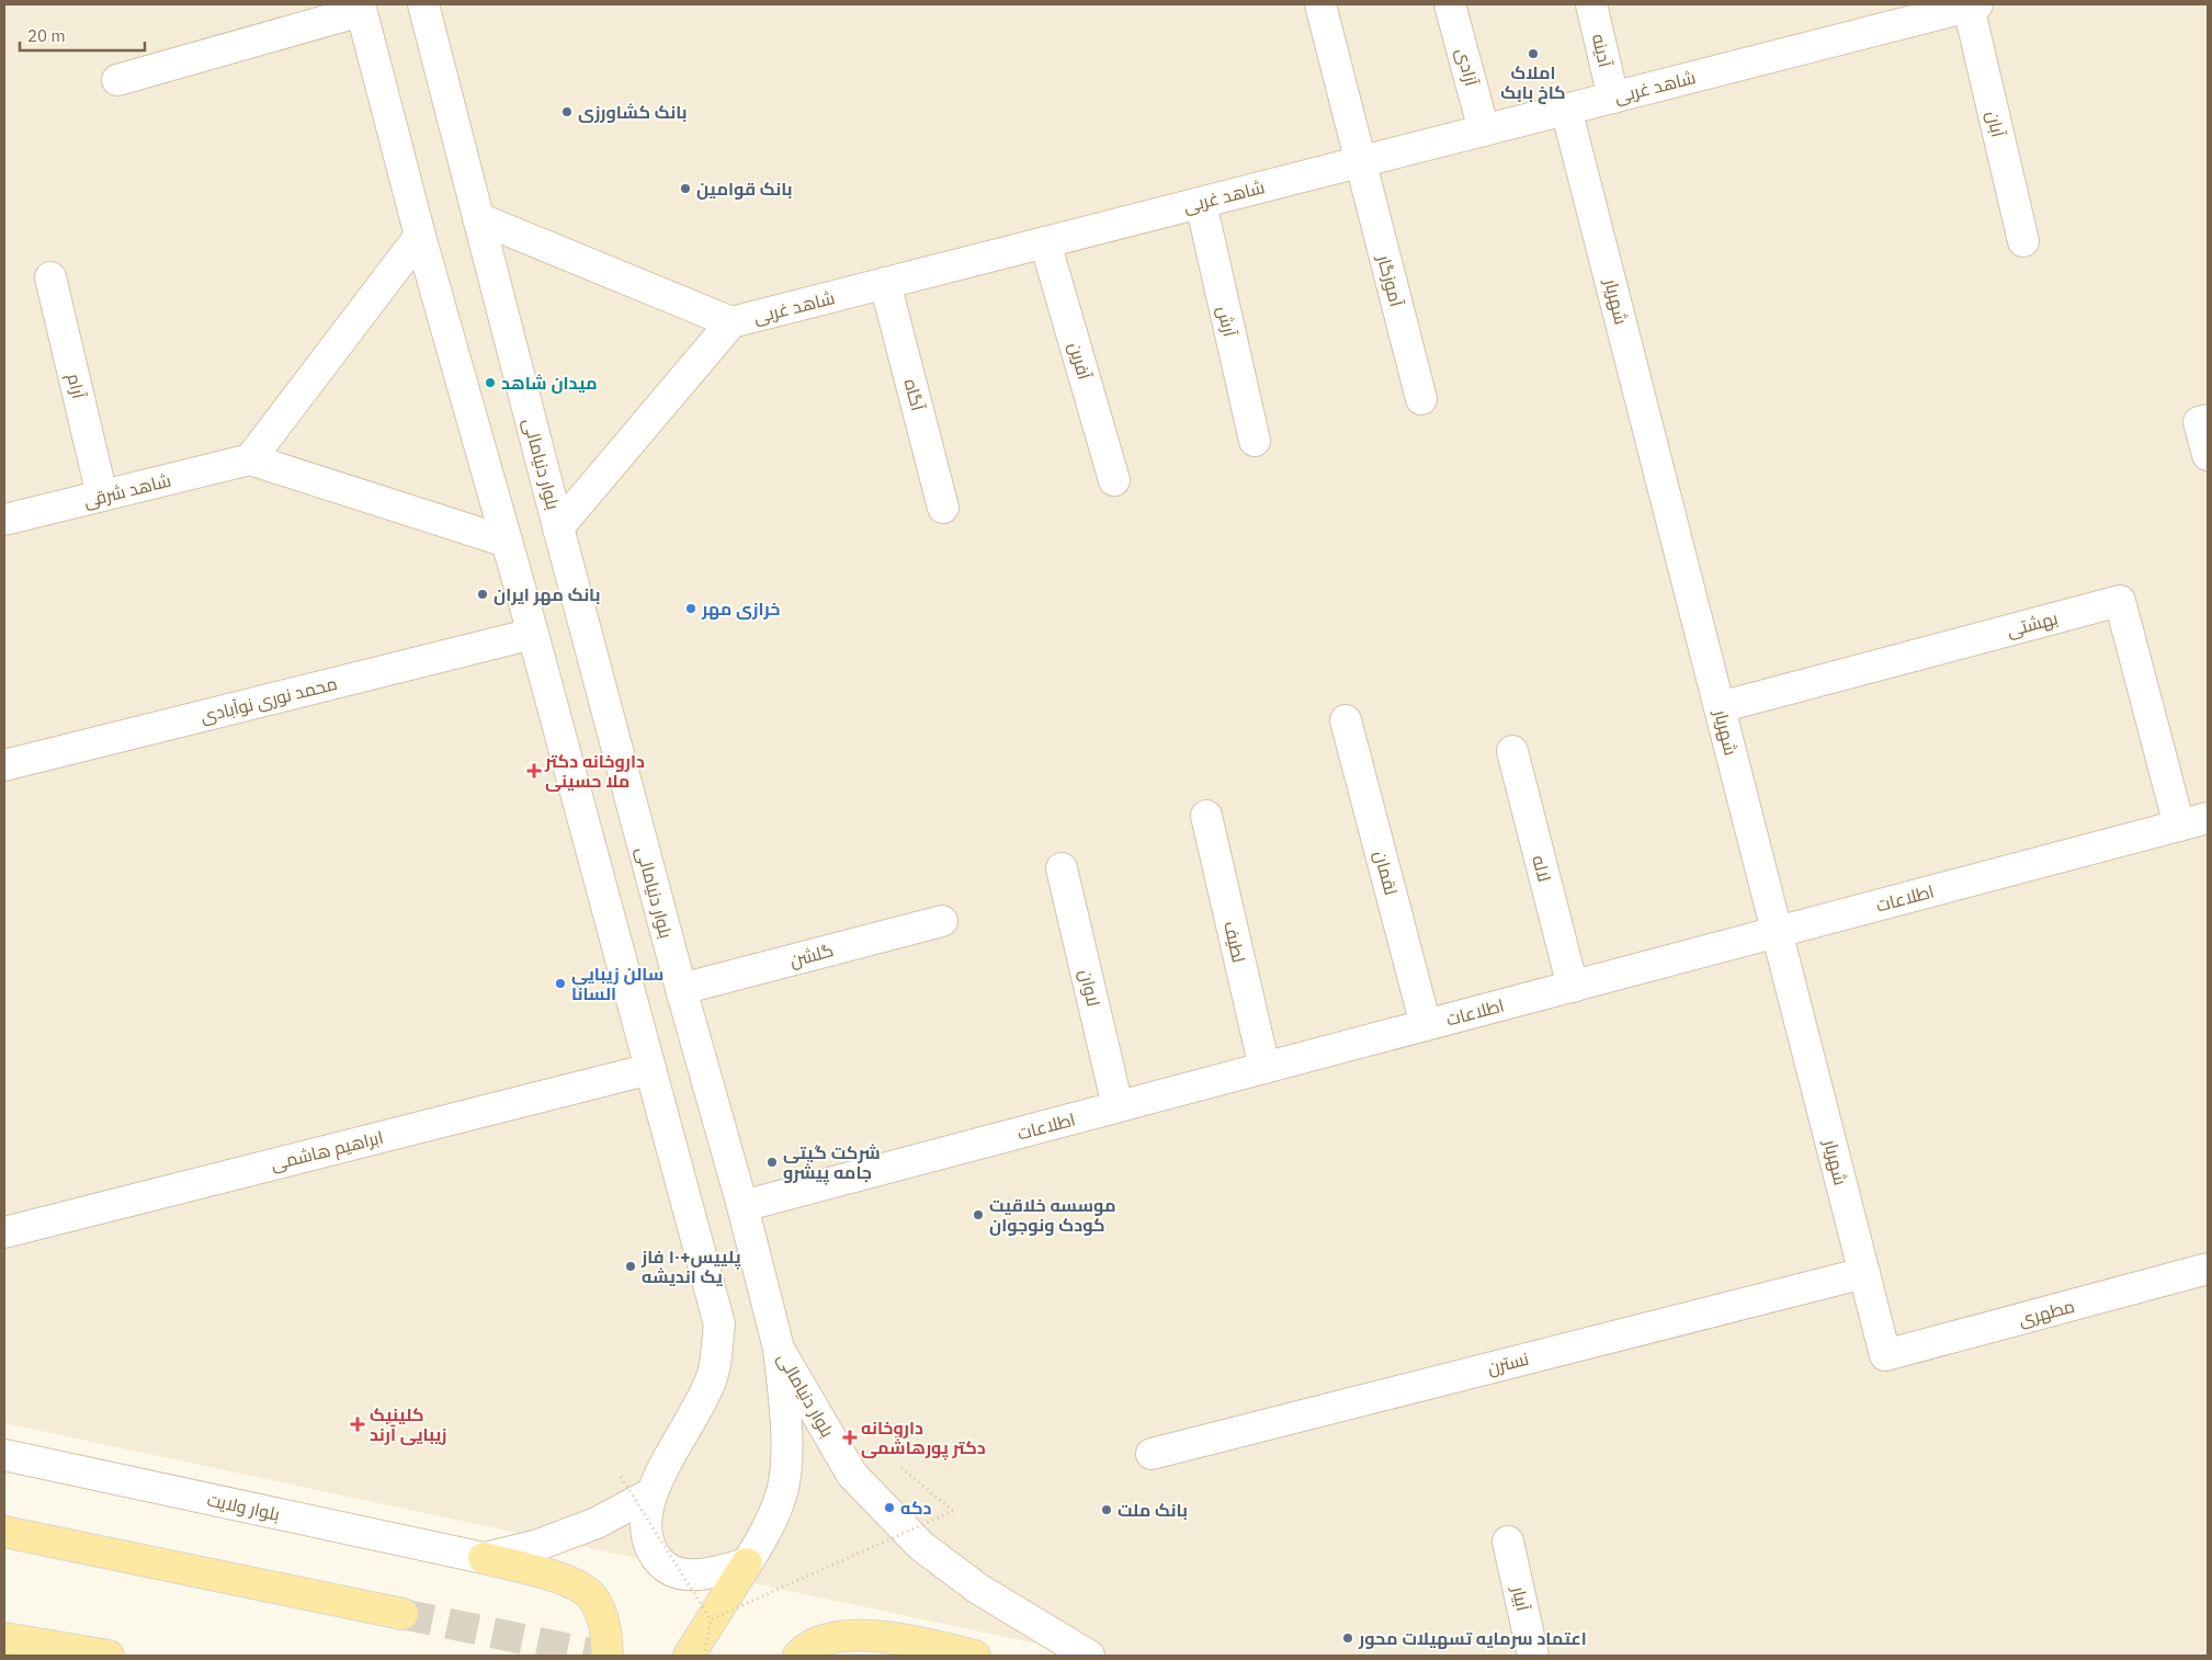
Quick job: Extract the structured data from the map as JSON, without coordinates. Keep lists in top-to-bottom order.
{
  "streets": {
    "street": [
      "آدینه",
      "آزادی",
      "شاهد غربی",
      "آبان",
      "آموزگار",
      "شهریار",
      "آرش",
      "آفرین",
      "آرام",
      "آگاه",
      "بلوار دنیامالی",
      "شاهد شرقی",
      "بهشتی",
      "محمد نوری نوآبادی",
      "لاله",
      "لقمان",
      "اطلاعات",
      "لطیف",
      "گلشن",
      "لاوان",
      "ابراهیم هاشمی",
      "مطهری",
      "نسترن",
      "بلوار ولایت",
      "آبیار"
    ]
  },
  "crossings": [
    ["آدینه", "شاهد غربی"],
    ["آزادی", "شاهد غربی"],
    ["شاهد غربی", "آبان"],
    ["شاهد غربی", "آموزگار"],
    ["شاهد غربی", "شهریار"],
    ["شاهد غربی", "آرش"],
    ["شاهد غربی", "آفرین"],
    ["شاهد غربی", "آگاه"],
    ["شاهد غربی", "بلوار دنیامالی"],
    ["شهریار", "بهشتی"],
    ["شهریار", "اطلاعات"],
    ["شهریار", "مطهری"],
    ["شهریار", "نسترن"],
    ["آرام", "شاهد شرقی"],
    ["بلوار دنیامالی", "اطلاعات"],
    ["بلوار دنیامالی", "گلشن"],
    ["بهشتی", "اطلاعات"],
    ["لاله", "اطلاعات"],
    ["لقمان", "اطلاعات"],
    ["اطلاعات", "لطیف"],
    ["اطلاعات", "لاوان"]
  ],
  "places": {
    "other": [
      "املاک کاخ بابک",
      "بانک کشاورزی",
      "بانک قوامین",
      "میدان شاهد",
      "بانک مهر ایران",
      "خرازی مهر",
      "سالن زيبايي السانا",
      "شرکت گیتی جامه پیشرو",
      "موسسه خلاقیت کودک ونوجوان",
      "پلییس+١٠ فاز یک اندیشه",
      "دکه",
      "بانک ملت",
      "اعتماد سرمایه تسهیلات محور"
    ],
    "health": ["داروخانه دکتر ملا حسینی", "کلینیک زیبایی آرند", "داروخانه دکتر پورهاشمی"]
  },
  "scale_bar": "20 m"
}
